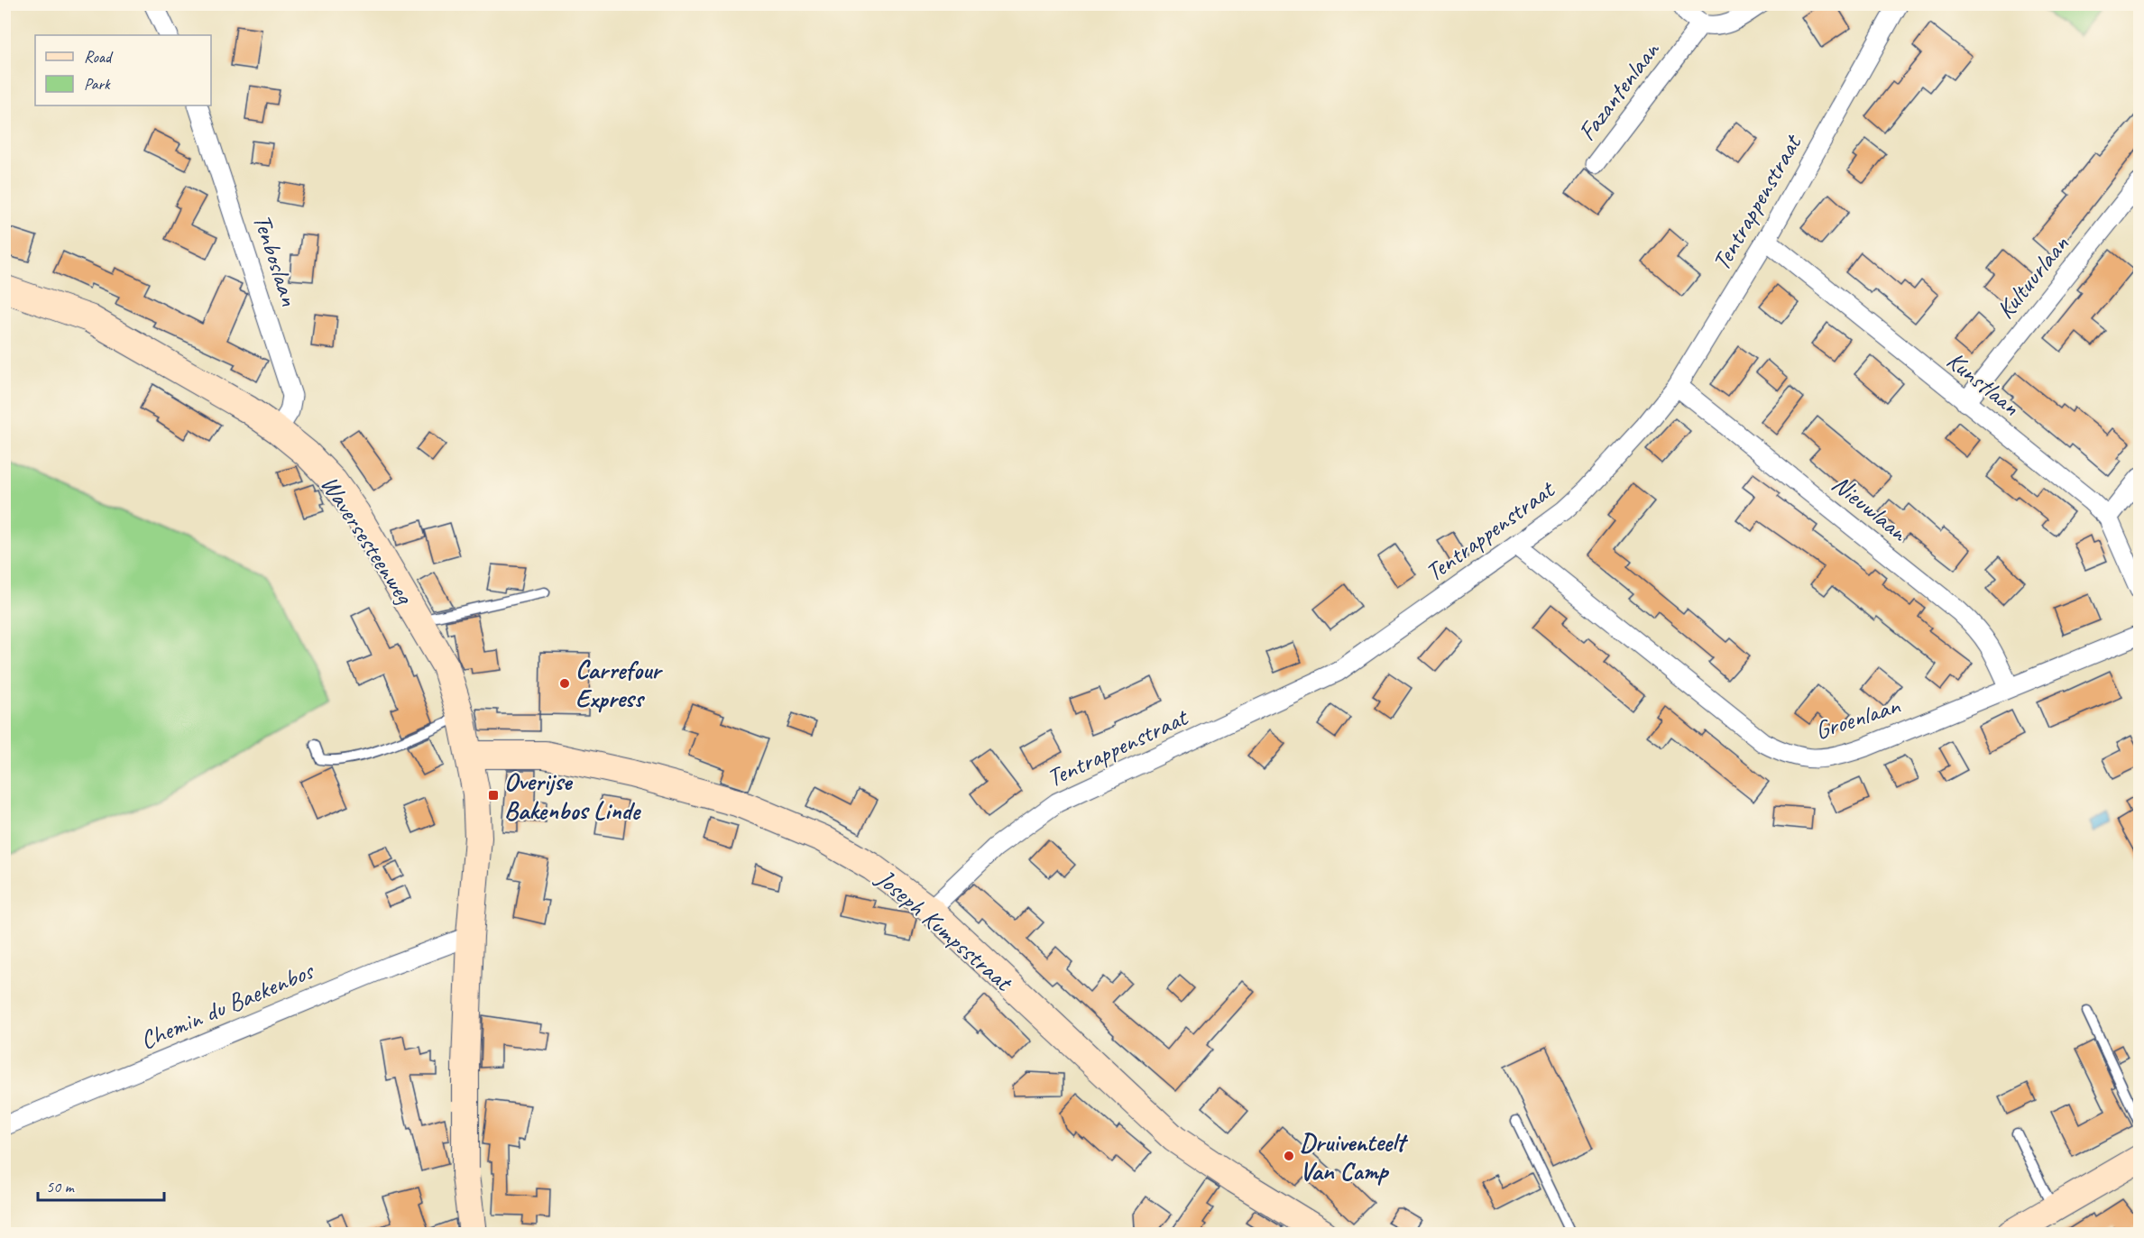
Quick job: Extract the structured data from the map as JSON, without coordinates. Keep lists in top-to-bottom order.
{
  "streets": {
    "street": [
      "Fazantenlaan",
      "Tentrappenstraat",
      "Tenboslaan",
      "Kultuurlaan",
      "Kunstlaan",
      "Nieuwlaan",
      "Waversesteenweg",
      "Groenlaan",
      "Joseph Kumpsstraat",
      "Chemin du Baekenbos"
    ]
  },
  "crossings": [
    ["Tentrappenstraat", "Kunstlaan"],
    ["Tentrappenstraat", "Nieuwlaan"],
    ["Tentrappenstraat", "Groenlaan"],
    ["Tentrappenstraat", "Joseph Kumpsstraat"],
    ["Tenboslaan", "Waversesteenweg"],
    ["Kultuurlaan", "Kunstlaan"],
    ["Nieuwlaan", "Groenlaan"],
    ["Waversesteenweg", "Joseph Kumpsstraat"],
    ["Waversesteenweg", "Chemin du Baekenbos"]
  ],
  "places": {
    "other": ["Carrefour Express", "Druiventeelt Van Camp"],
    "transit": ["Overijse Bakenbos Linde"]
  },
  "legend": ["Road", "Park"],
  "scale_bar": "50 m"
}
